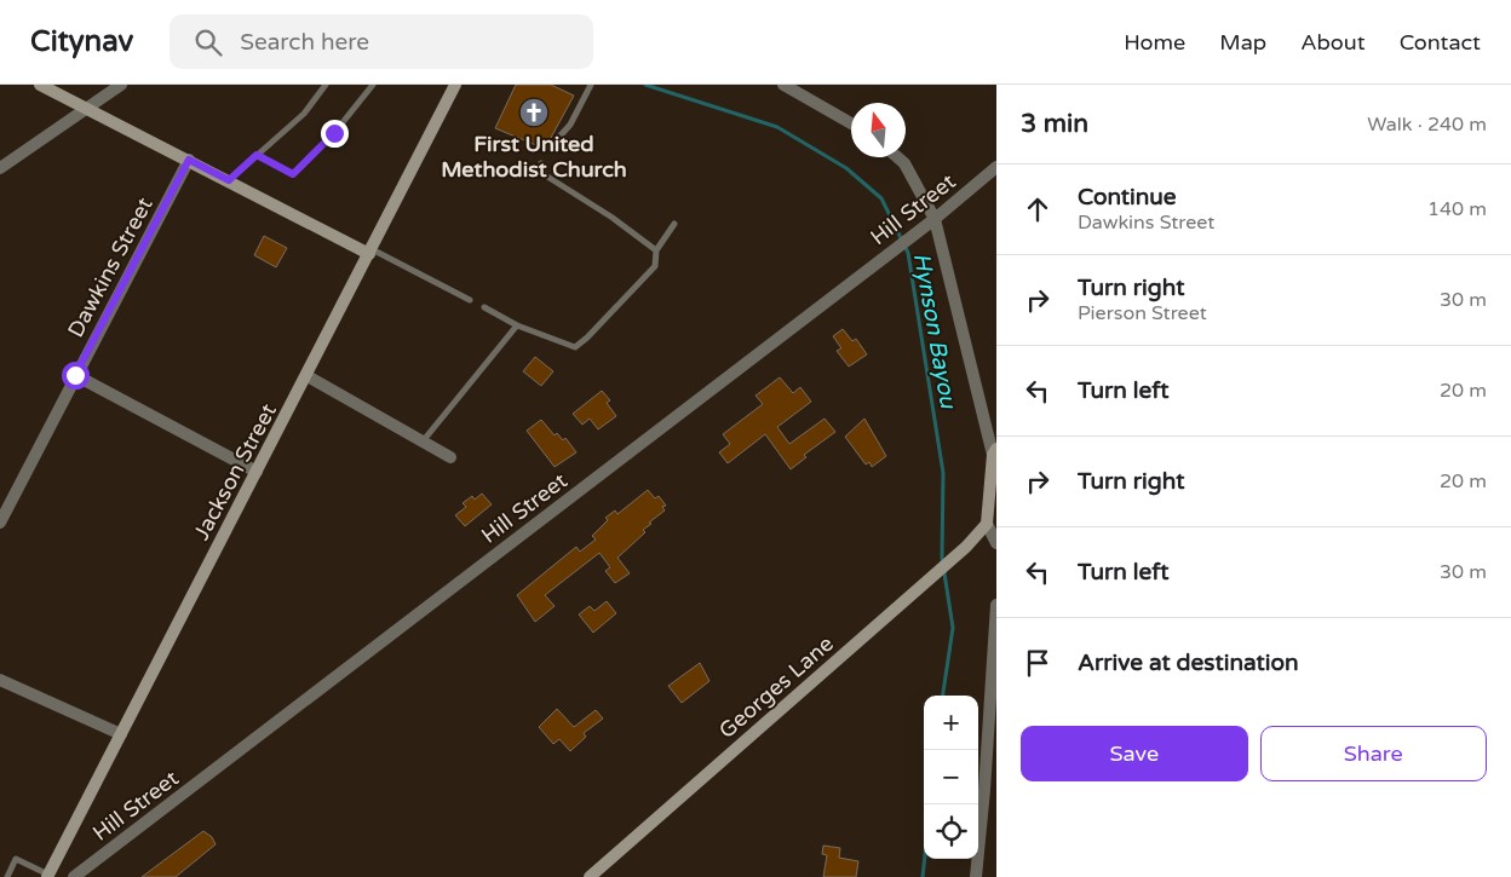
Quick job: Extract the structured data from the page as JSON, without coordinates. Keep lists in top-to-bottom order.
{
  "streets": {
    "street": [
      "Hill Street",
      "Dawkins Street",
      "Jackson Street",
      "Georges Lane"
    ]
  },
  "water": ["Hynson Bayou"],
  "places": {
    "church": ["First United Methodist Church"]
  },
  "north": "top",
  "page": {
    "header": "Citynav",
    "search": "Search here",
    "nav": [
      "Home",
      "Map",
      "About",
      "Contact"
    ],
    "heading": ["3 min", "Walk · 240 m"],
    "list": [
      ["Continue", "Dawkins Street", "140 m"],
      ["Turn right", "Pierson Street", "30 m"],
      ["Turn left", "20 m"],
      ["Turn right", "20 m"],
      ["Turn left", "30 m"],
      "Arrive at destination"
    ],
    "map_buttons": ["+", "−"],
    "buttons": ["Save", "Share"]
  }
}
